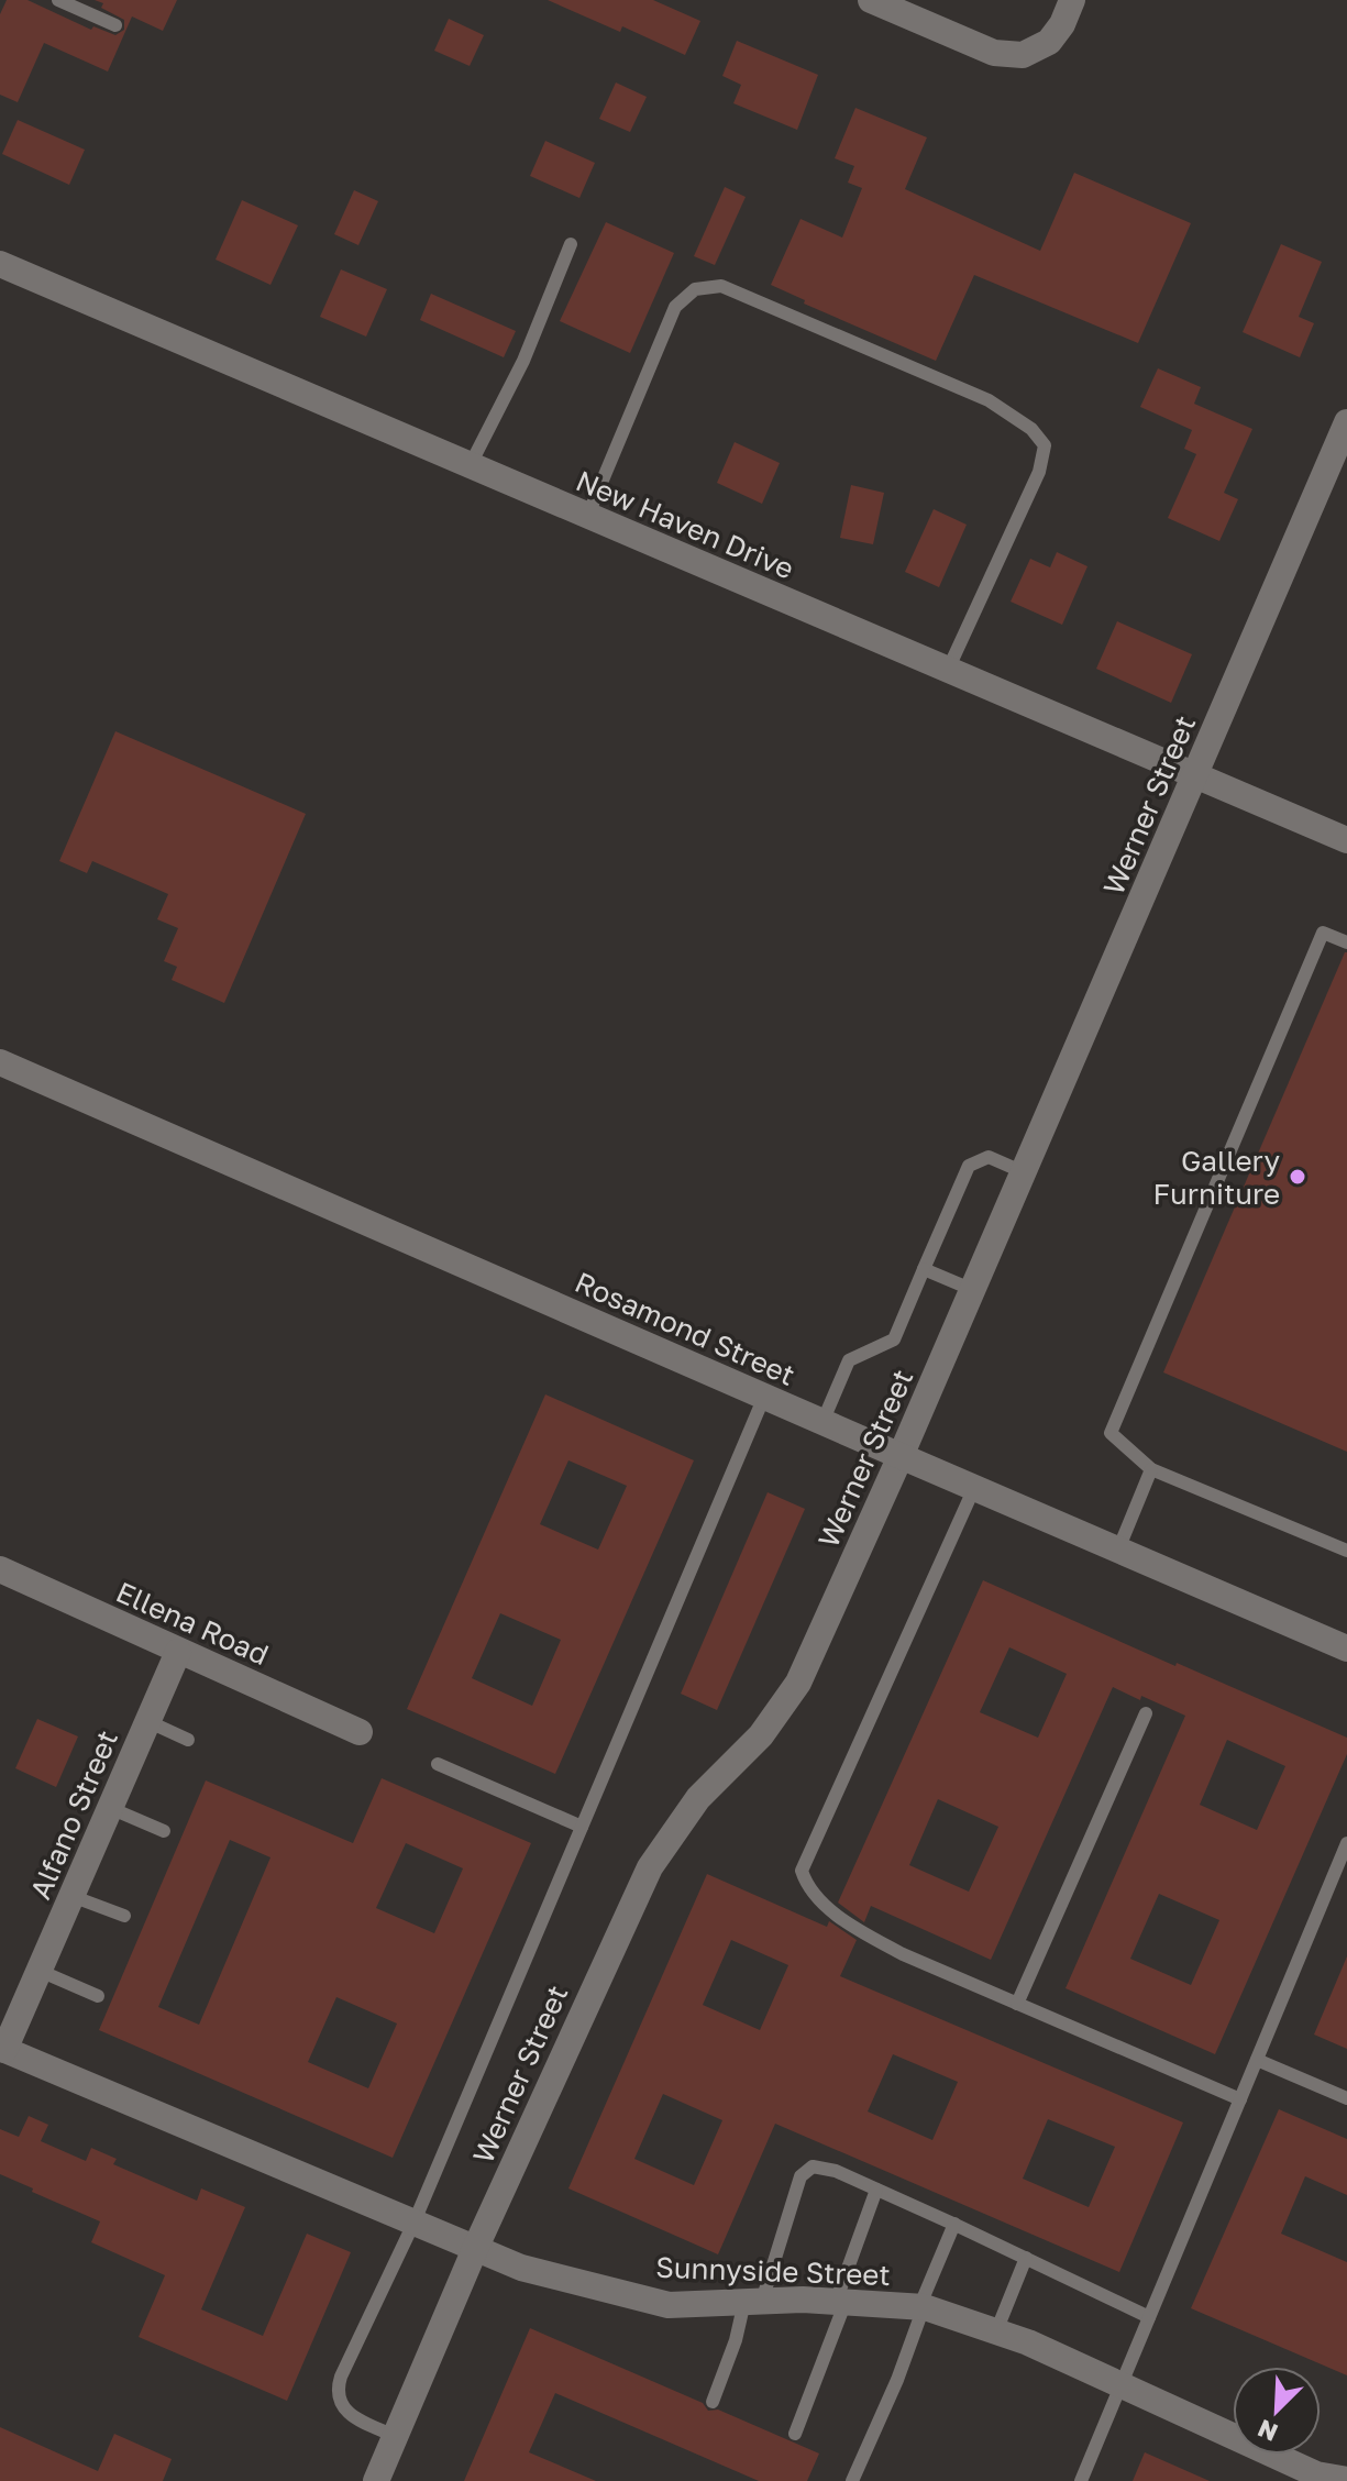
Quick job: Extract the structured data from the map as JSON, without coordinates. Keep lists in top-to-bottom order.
{
  "streets": {
    "street": [
      "New Haven Drive",
      "Werner Street",
      "Rosamond Street",
      "Ellena Road",
      "Alfano Street",
      "Sunnyside Street"
    ]
  },
  "crossings": [
    ["New Haven Drive", "Werner Street"],
    ["Werner Street", "Rosamond Street"],
    ["Werner Street", "Sunnyside Street"],
    ["Ellena Road", "Alfano Street"],
    ["Alfano Street", "Sunnyside Street"]
  ],
  "places": ["Gallery Furniture"],
  "north": "bottom left"
}
